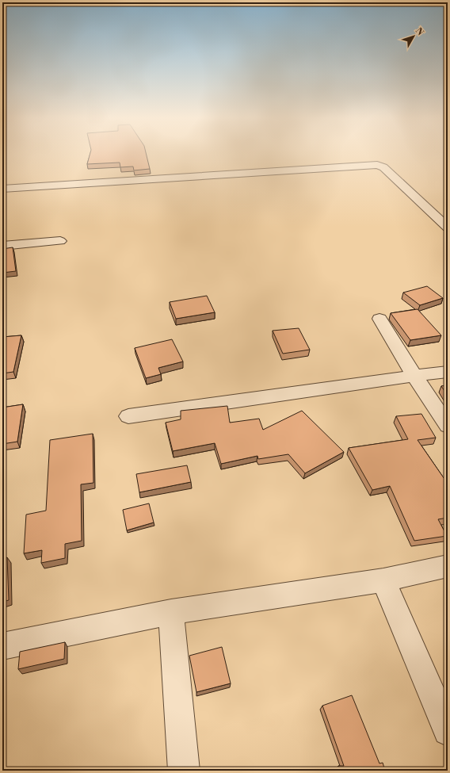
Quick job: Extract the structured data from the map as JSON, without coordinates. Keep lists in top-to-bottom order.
{
  "north": "top right"
}
